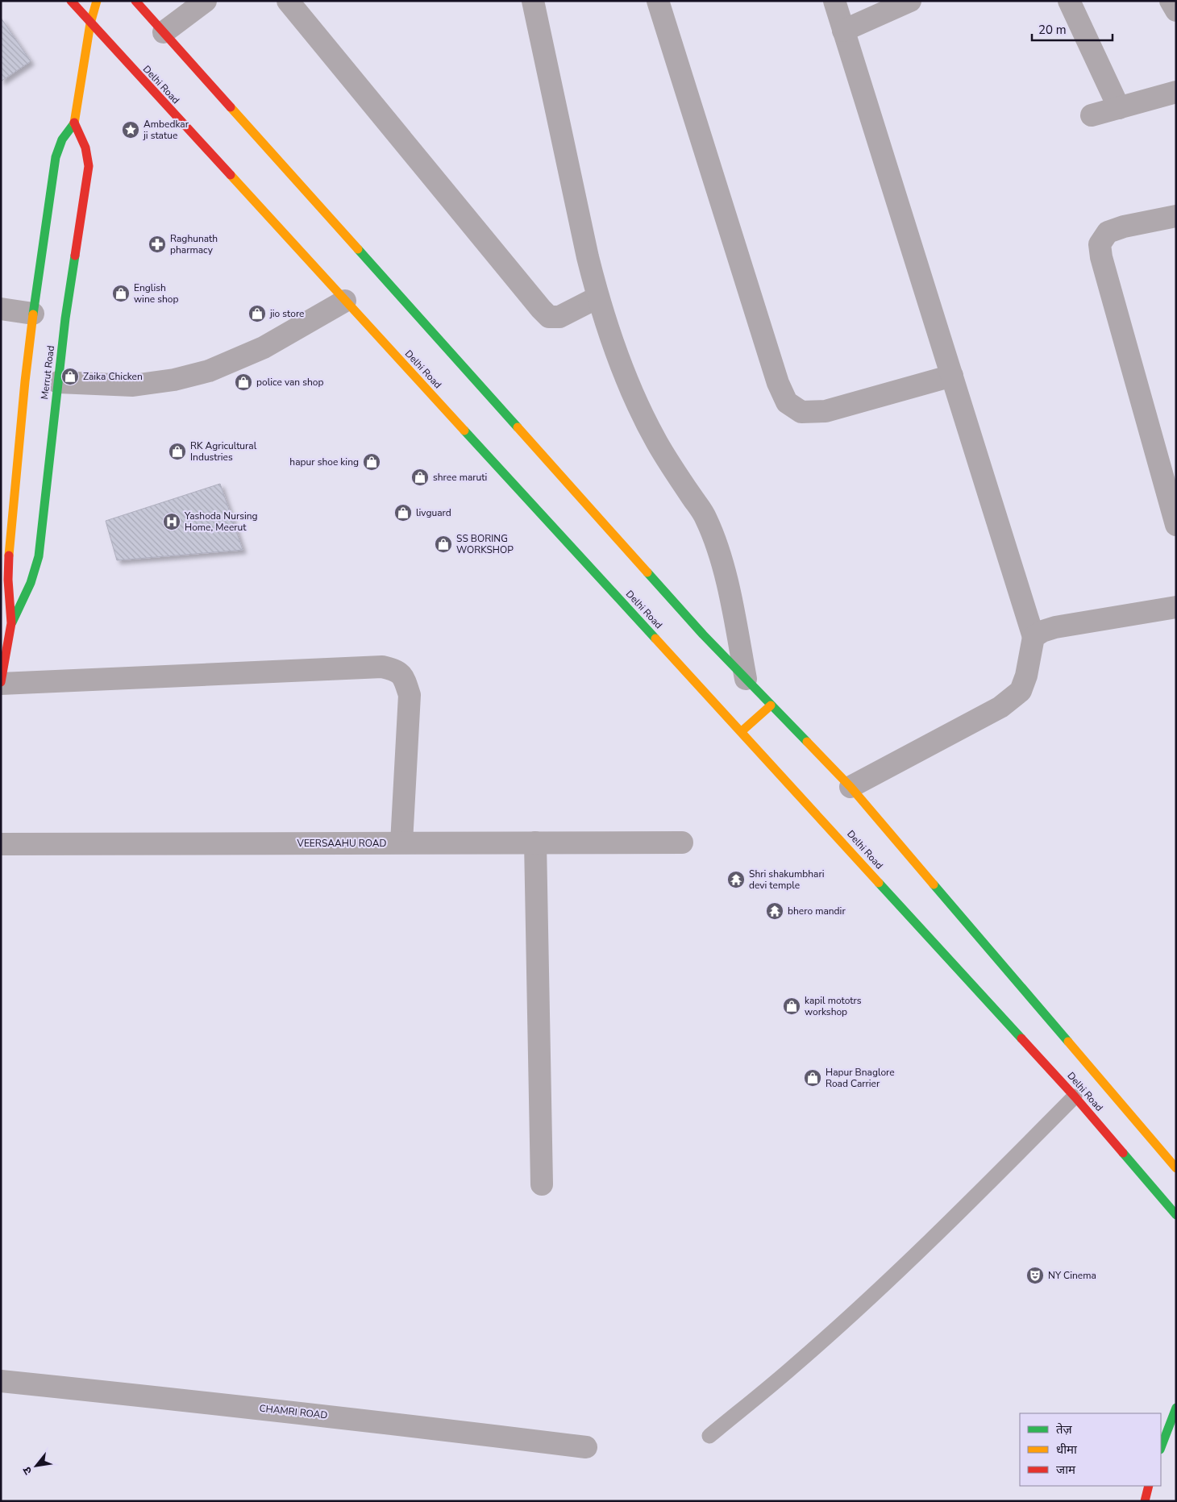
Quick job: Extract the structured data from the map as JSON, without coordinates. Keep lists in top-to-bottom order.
{
  "streets": {
    "main road": ["Delhi Road", "Merrut Road"],
    "street": ["VEERSAAHU ROAD", "CHAMRI ROAD"]
  },
  "crossings": [
    ["Delhi Road", "Merrut Road"]
  ],
  "places": {
    "place": ["Ambedkar ji statue"],
    "pharmacy": ["Raghunath pharmacy"],
    "shop": [
      "English wine shop",
      "jio store",
      "Zaika Chicken",
      "police van shop",
      "RK Agricultural Industries",
      "hapur shoe king",
      "shree maruti",
      "livguard",
      "SS BORING WORKSHOP",
      "kapil mototrs workshop",
      "Hapur Bnaglore Road Carrier"
    ],
    "hospital": ["Yashoda Nursing Home, Meerut"],
    "temple": ["Shri shakumbhari devi temple", "bhero mandir"],
    "theatre": ["NY Cinema"]
  },
  "legend": ["तेज़", "धीमा", "जाम"],
  "scale_bar": "20 m",
  "north": "bottom left"
}
